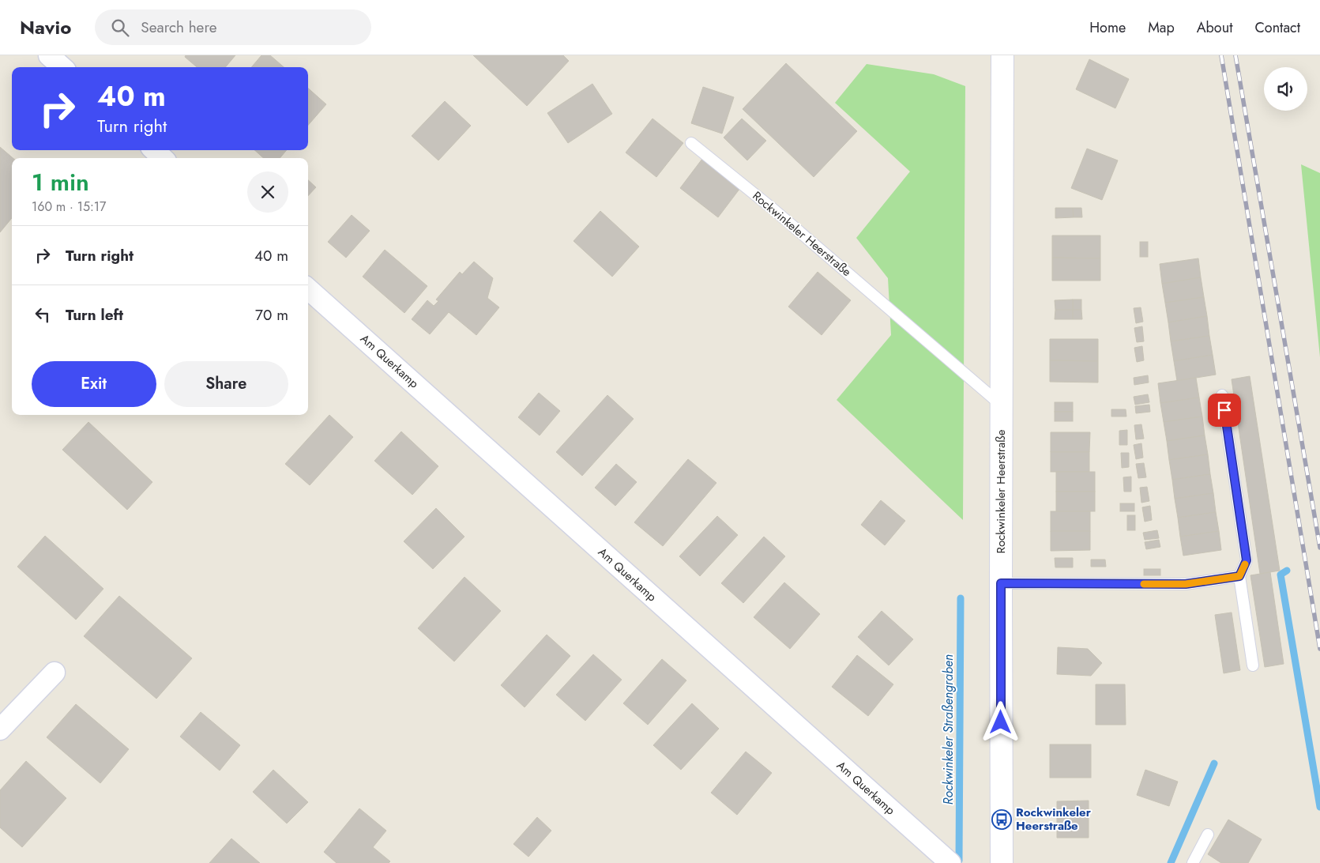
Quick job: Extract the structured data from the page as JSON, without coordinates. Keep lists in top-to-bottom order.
{
  "streets": {
    "main road": ["Rockwinkeler Heerstraße"],
    "street": ["Am Querkamp"]
  },
  "water": ["Rockwinkeler Straßengraben"],
  "places": {
    "bus stop": ["Rockwinkeler Heerstraße"]
  },
  "page": {
    "header": "Navio",
    "search": "Search here",
    "nav": [
      "Home",
      "Map",
      "About",
      "Contact"
    ],
    "turn": ["40 m", "Turn right"],
    "heading": ["1 min", "160 m · 15:17"],
    "list": [
      {
        "name": "Turn right",
        "value": "40 m"
      },
      {
        "name": "Turn left",
        "value": "70 m"
      }
    ],
    "buttons": ["Exit", "Share"]
  }
}
